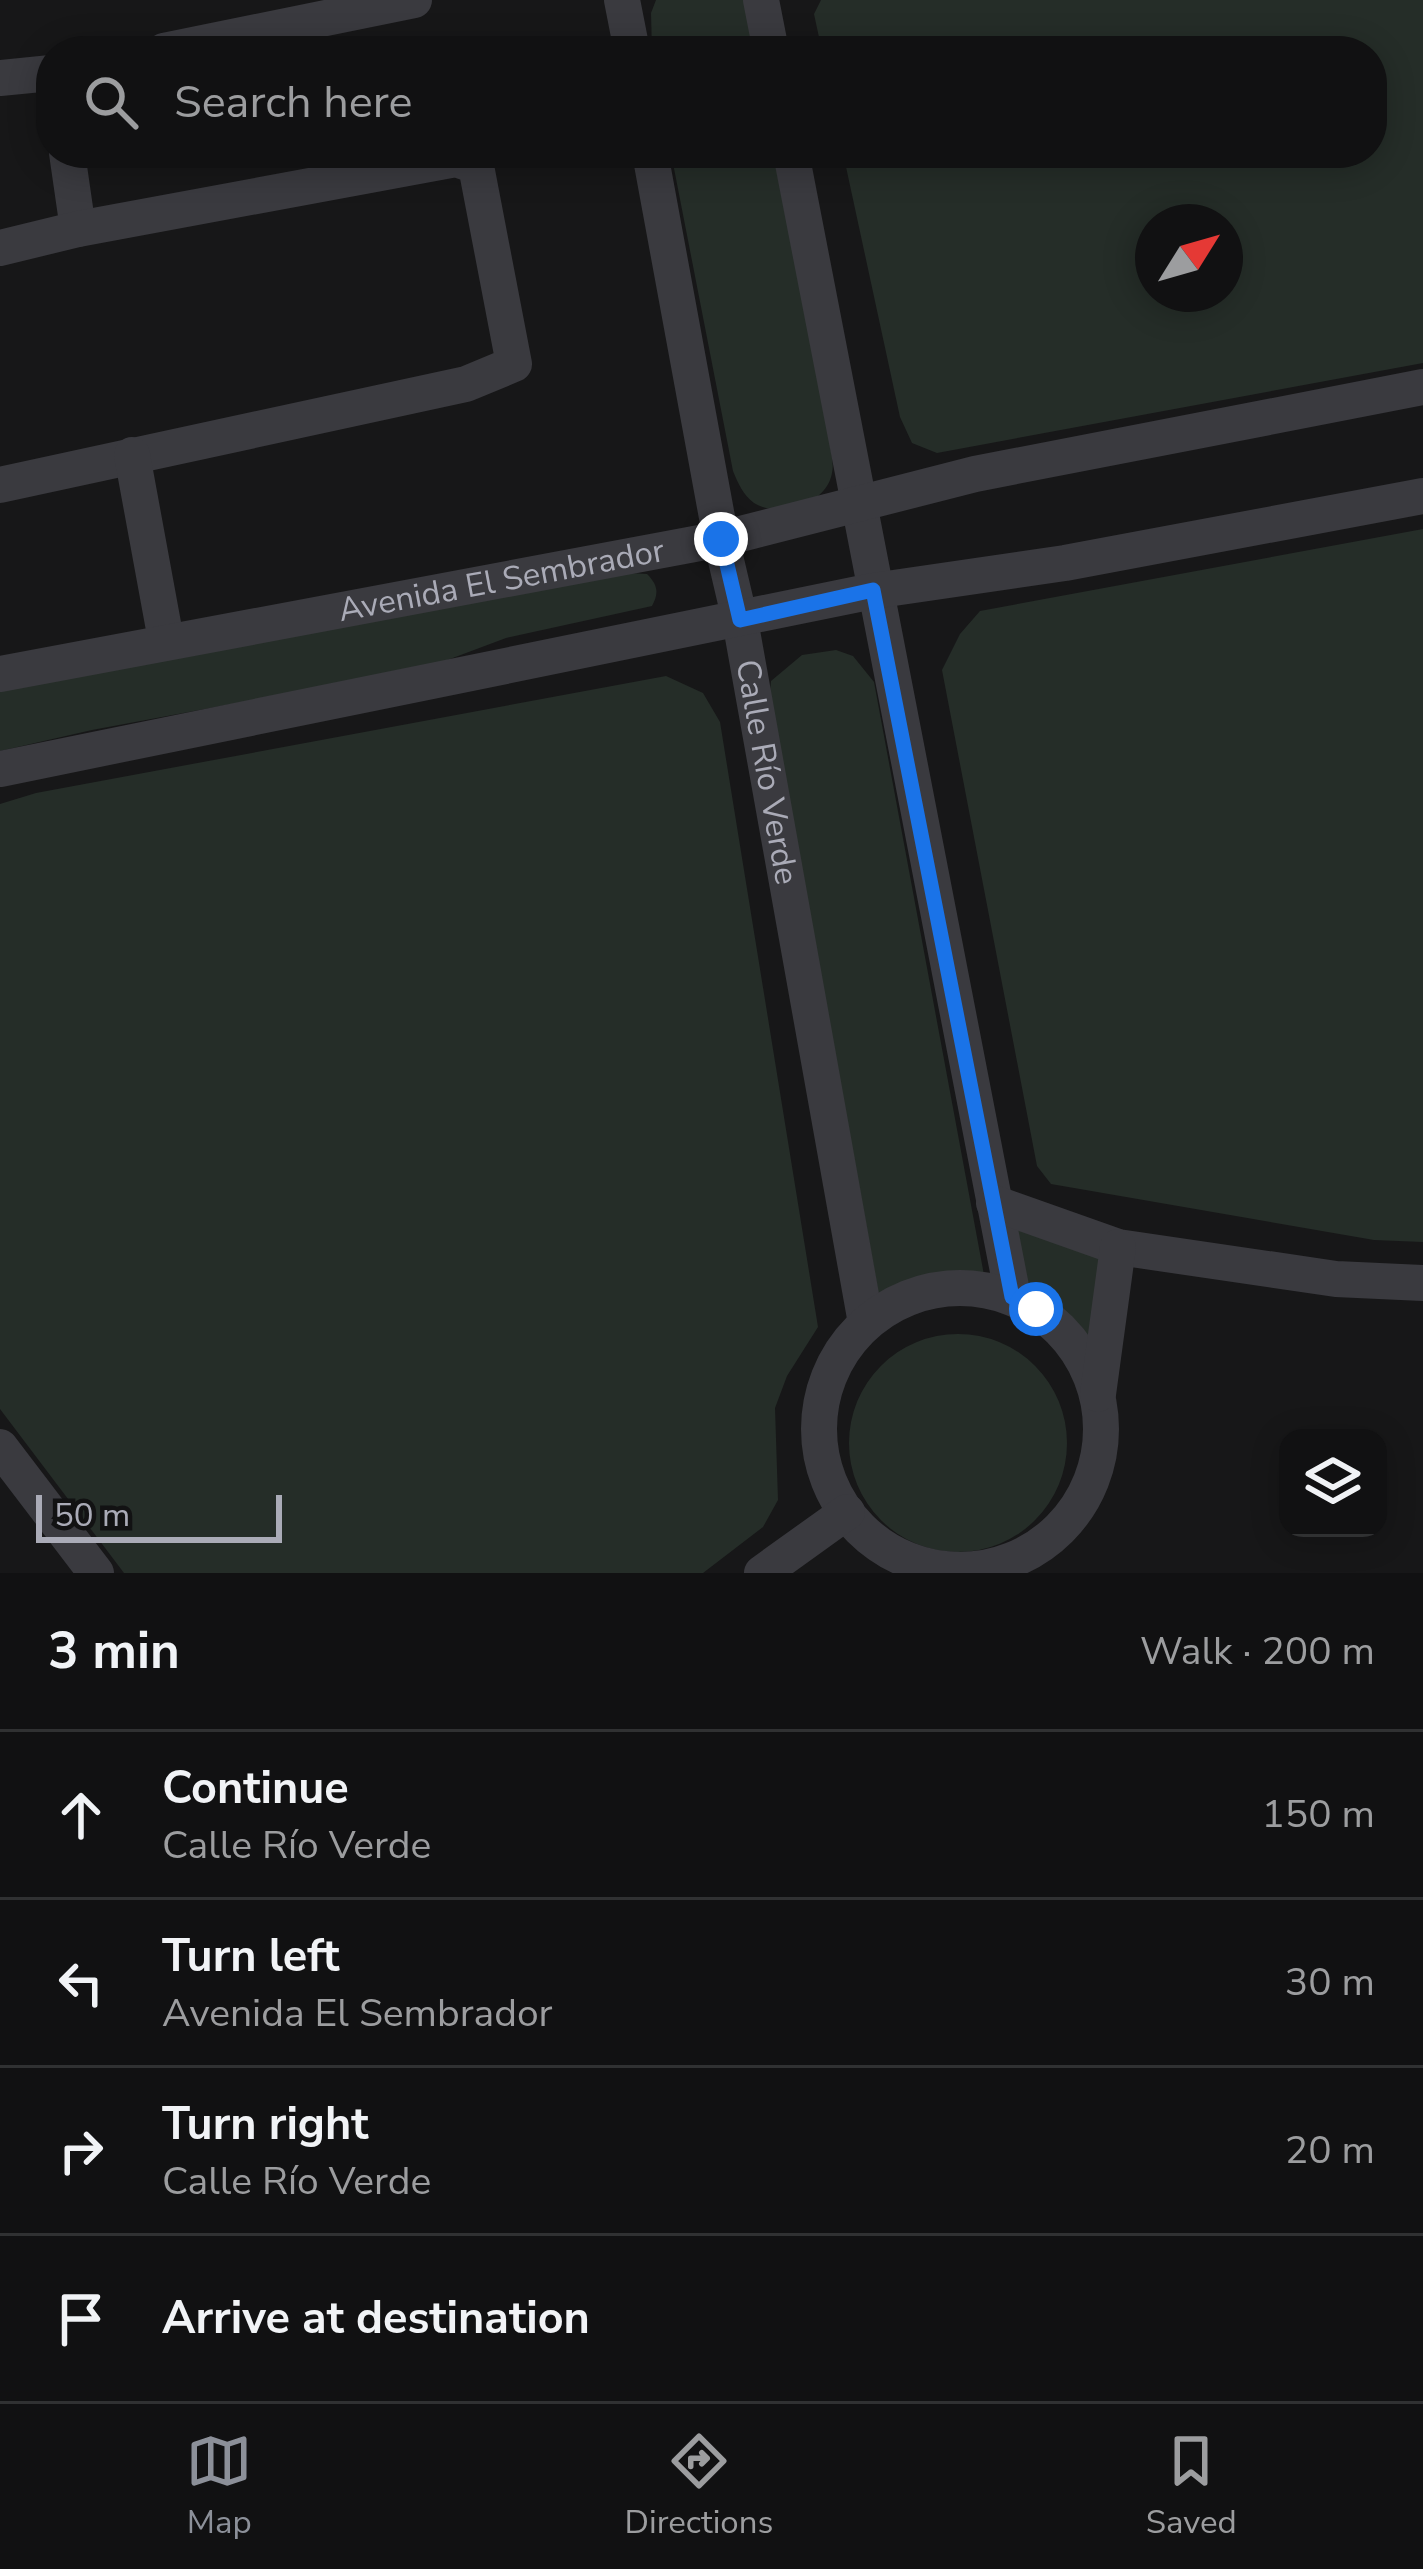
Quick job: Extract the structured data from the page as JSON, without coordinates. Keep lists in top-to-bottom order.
{
  "streets": {
    "street": ["Avenida El Sembrador", "Calle Río Verde"]
  },
  "crossings": [
    ["Avenida El Sembrador", "Calle Río Verde"]
  ],
  "scale_bar": "50 m",
  "north": "top right",
  "page": {
    "search": "Search here",
    "scale": "50 m",
    "heading": ["3 min", "Walk · 200 m"],
    "list": [
      ["Continue", "Calle Río Verde", "150 m"],
      ["Turn left", "Avenida El Sembrador", "30 m"],
      ["Turn right", "Calle Río Verde", "20 m"],
      "Arrive at destination"
    ],
    "nav": ["Map", "Directions", "Saved"]
  }
}
